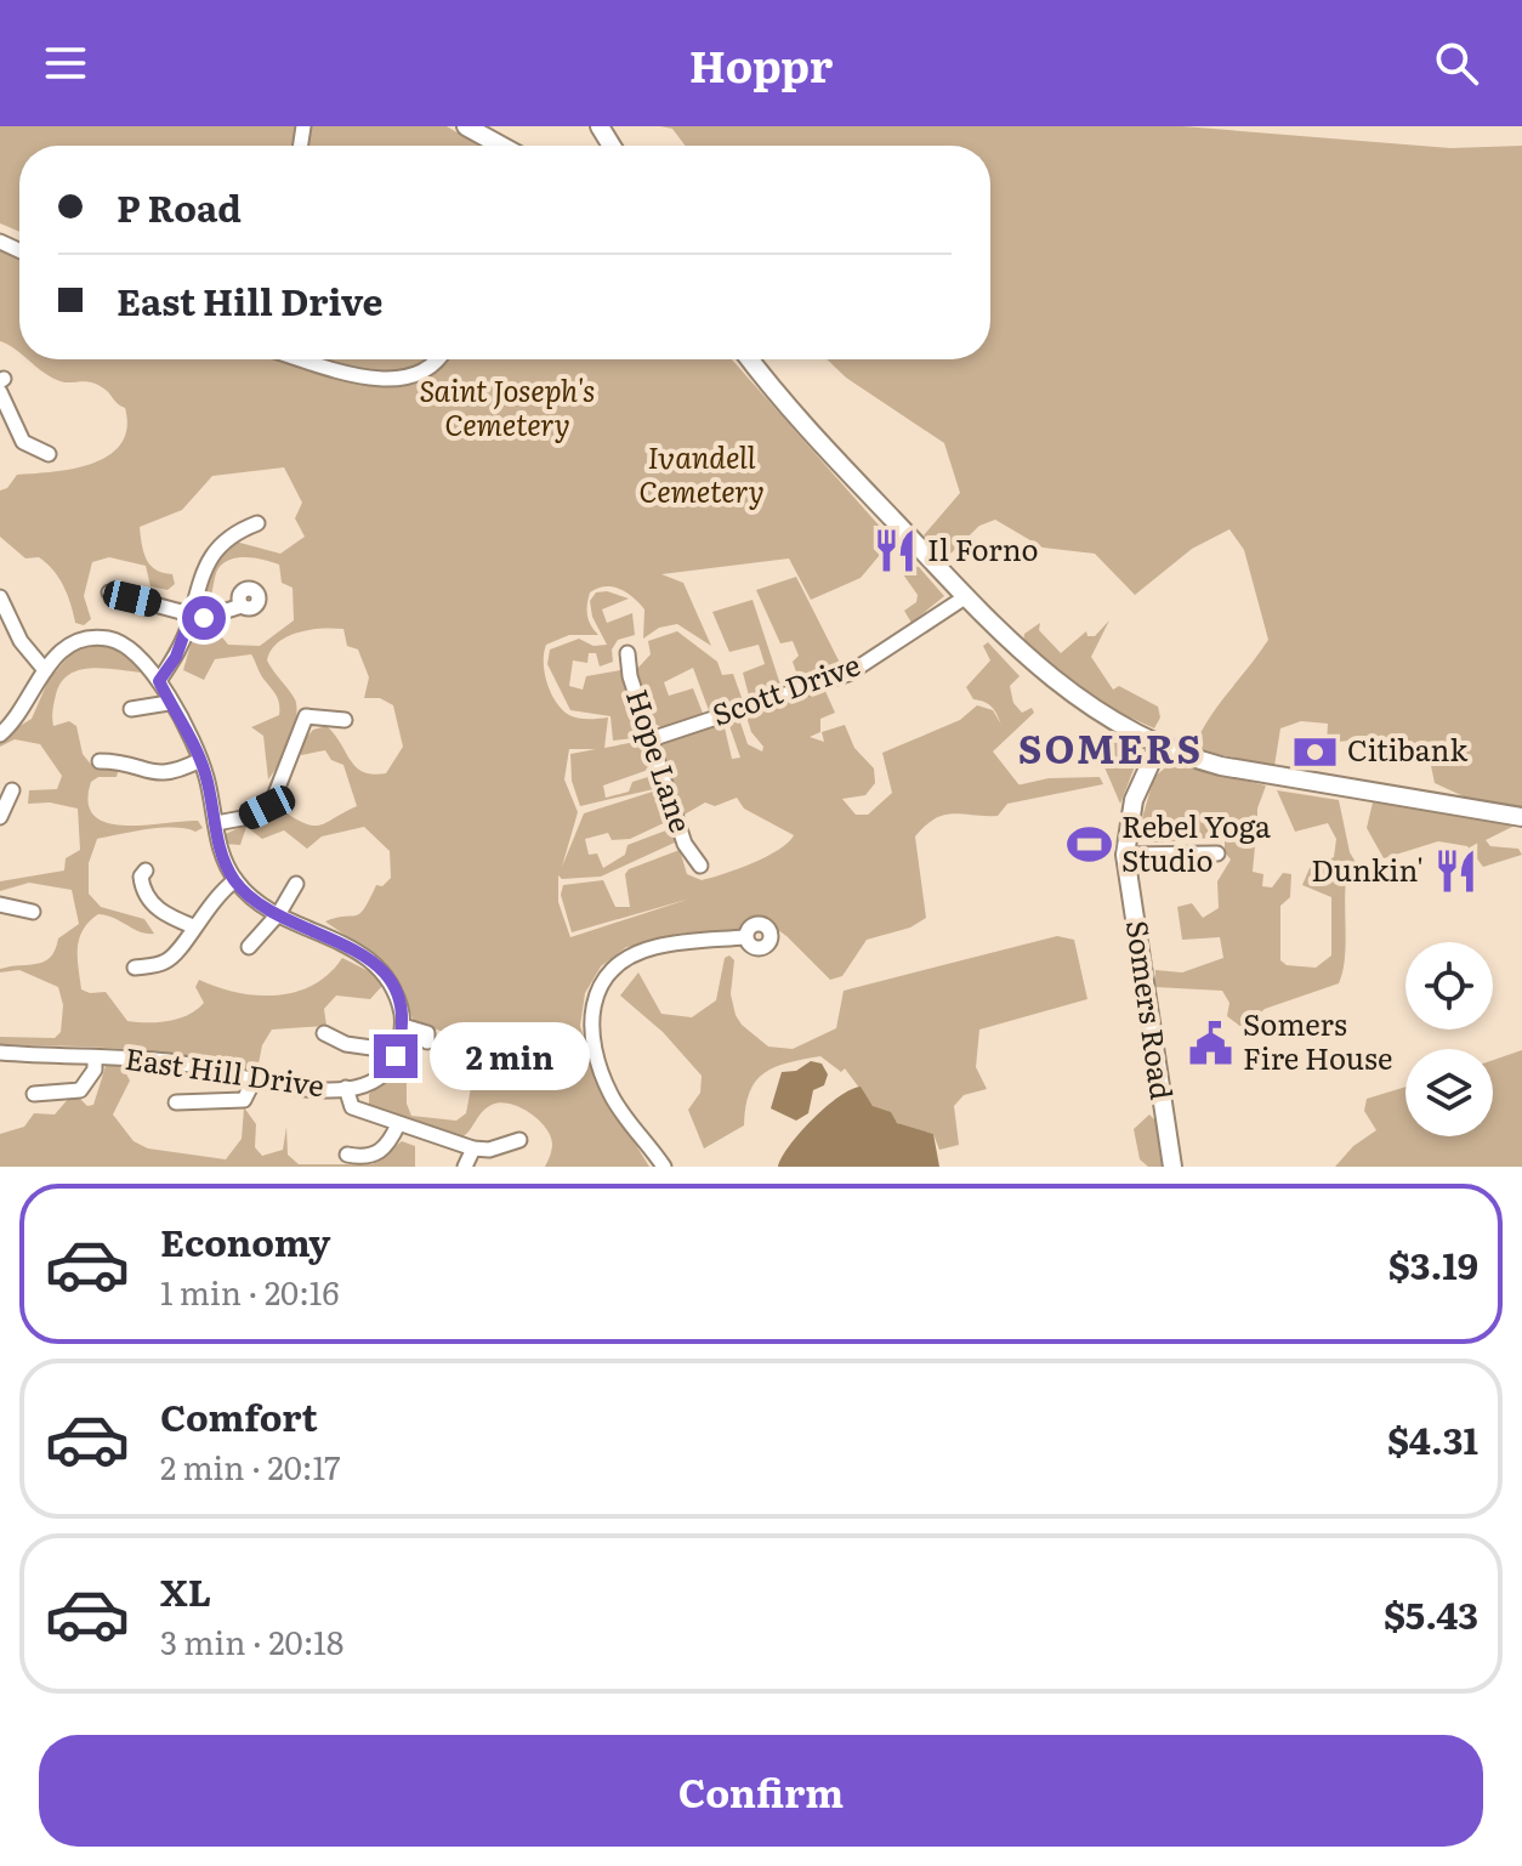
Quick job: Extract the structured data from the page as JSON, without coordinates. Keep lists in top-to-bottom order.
{
  "streets": {
    "main road": ["Somers Road"],
    "street": ["Scott Drive", "Hope Lane", "East Hill Drive"]
  },
  "crossings": [
    ["Scott Drive", "Hope Lane"]
  ],
  "districts": ["SOMERS"],
  "parks": ["Saint Joseph's Cemetery", "Ivandell Cemetery"],
  "places": {
    "restaurant": ["Il Forno", "Dunkin'"],
    "bank": ["Citibank"],
    "sports": ["Rebel Yoga Studio"],
    "public building": ["Somers Fire House"]
  },
  "page": {
    "header": "Hoppr",
    "banner": ["P Road", "East Hill Drive"],
    "bubble": "2 min",
    "list": [
      {
        "name": "Economy",
        "note": "1 min · 20:16",
        "value": "$3.19"
      },
      {
        "name": "Comfort",
        "note": "2 min · 20:17",
        "value": "$4.31"
      },
      {
        "name": "XL",
        "note": "3 min · 20:18",
        "value": "$5.43"
      }
    ],
    "buttons": "Confirm"
  }
}
